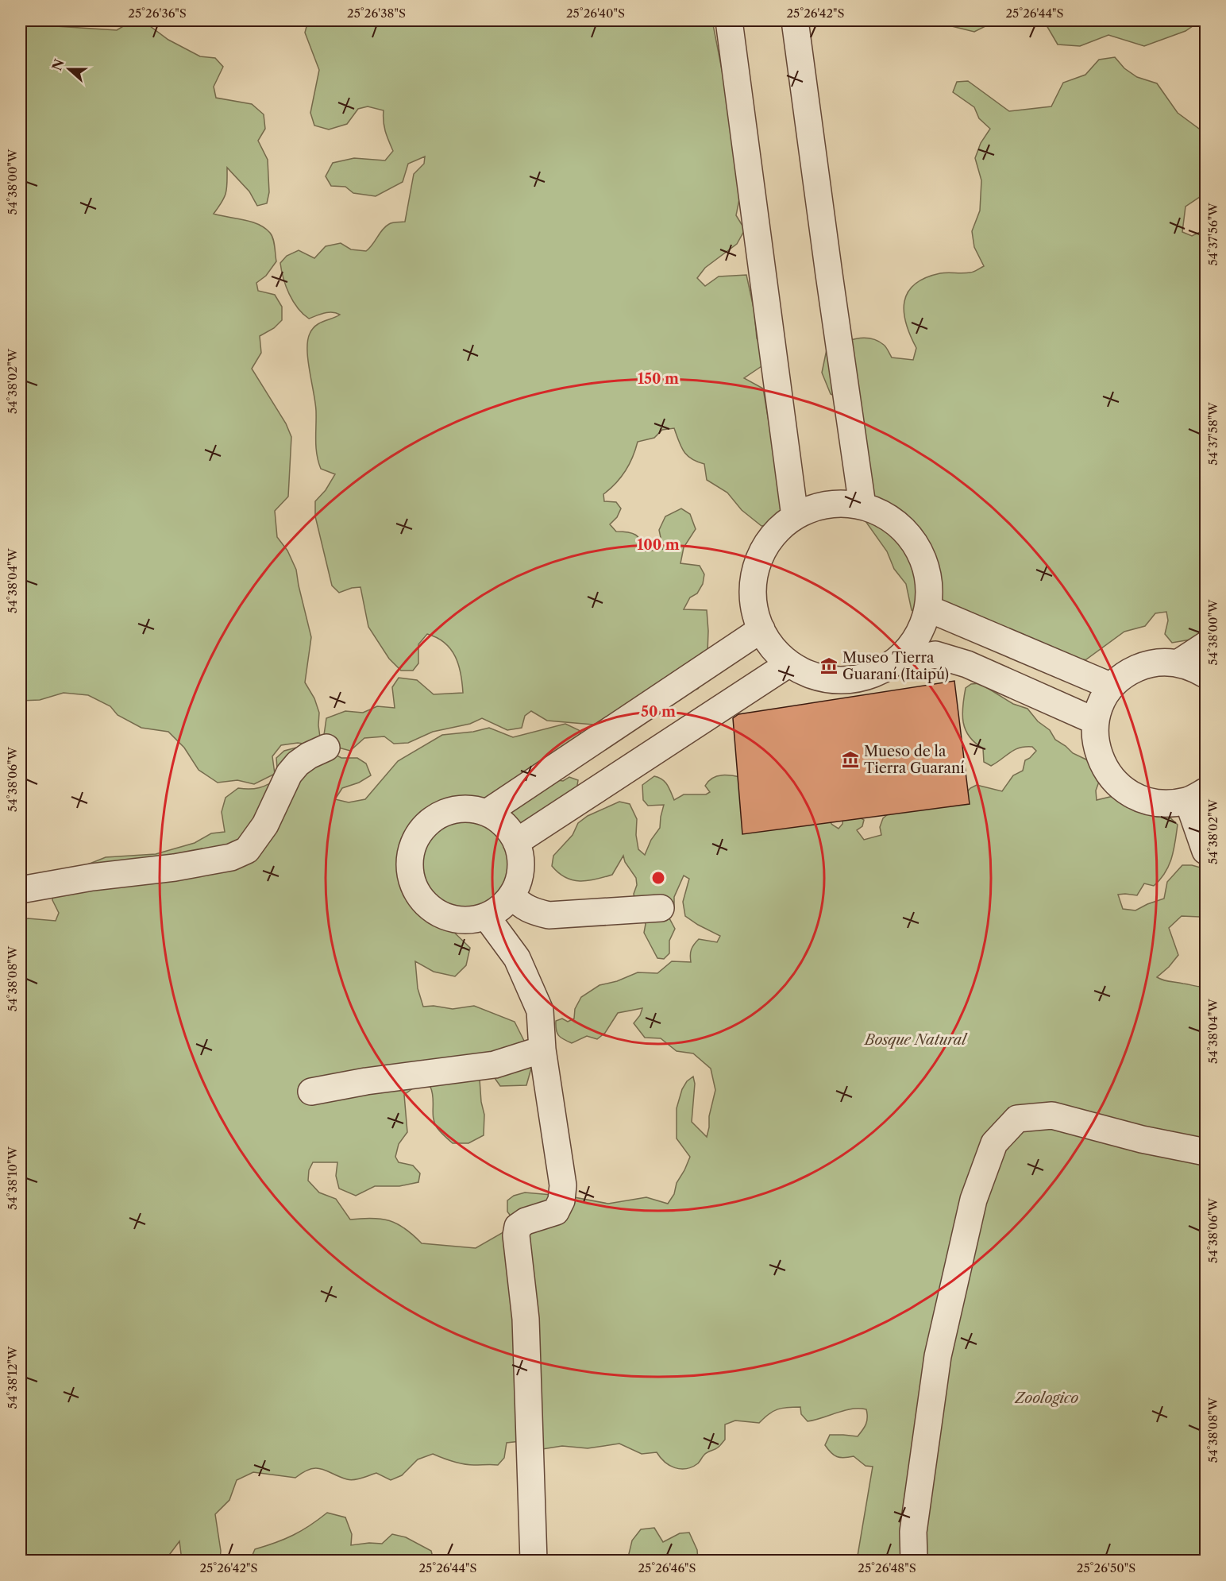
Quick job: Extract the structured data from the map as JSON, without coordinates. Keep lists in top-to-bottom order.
{
  "parks": ["Bosque Natural", "Zoologico"],
  "places": {
    "museum": ["Museo Tierra Guaraní (Itaipú)", "Mueso de la Tierra Guaraní"]
  },
  "north": "left",
  "coordinates": [
    "25°26'36\"S",
    "25°26'38\"S",
    "25°26'40\"S",
    "25°26'42\"S",
    "25°26'44\"S",
    "54°38'00\"W",
    "54°37'56\"W",
    "54°38'02\"W",
    "54°37'58\"W",
    "54°38'04\"W",
    "54°38'06\"W",
    "54°38'08\"W",
    "54°38'10\"W",
    "54°38'12\"W",
    "25°26'46\"S",
    "25°26'48\"S",
    "25°26'50\"S"
  ],
  "rings": ["150 m", "100 m", "50 m"]
}
